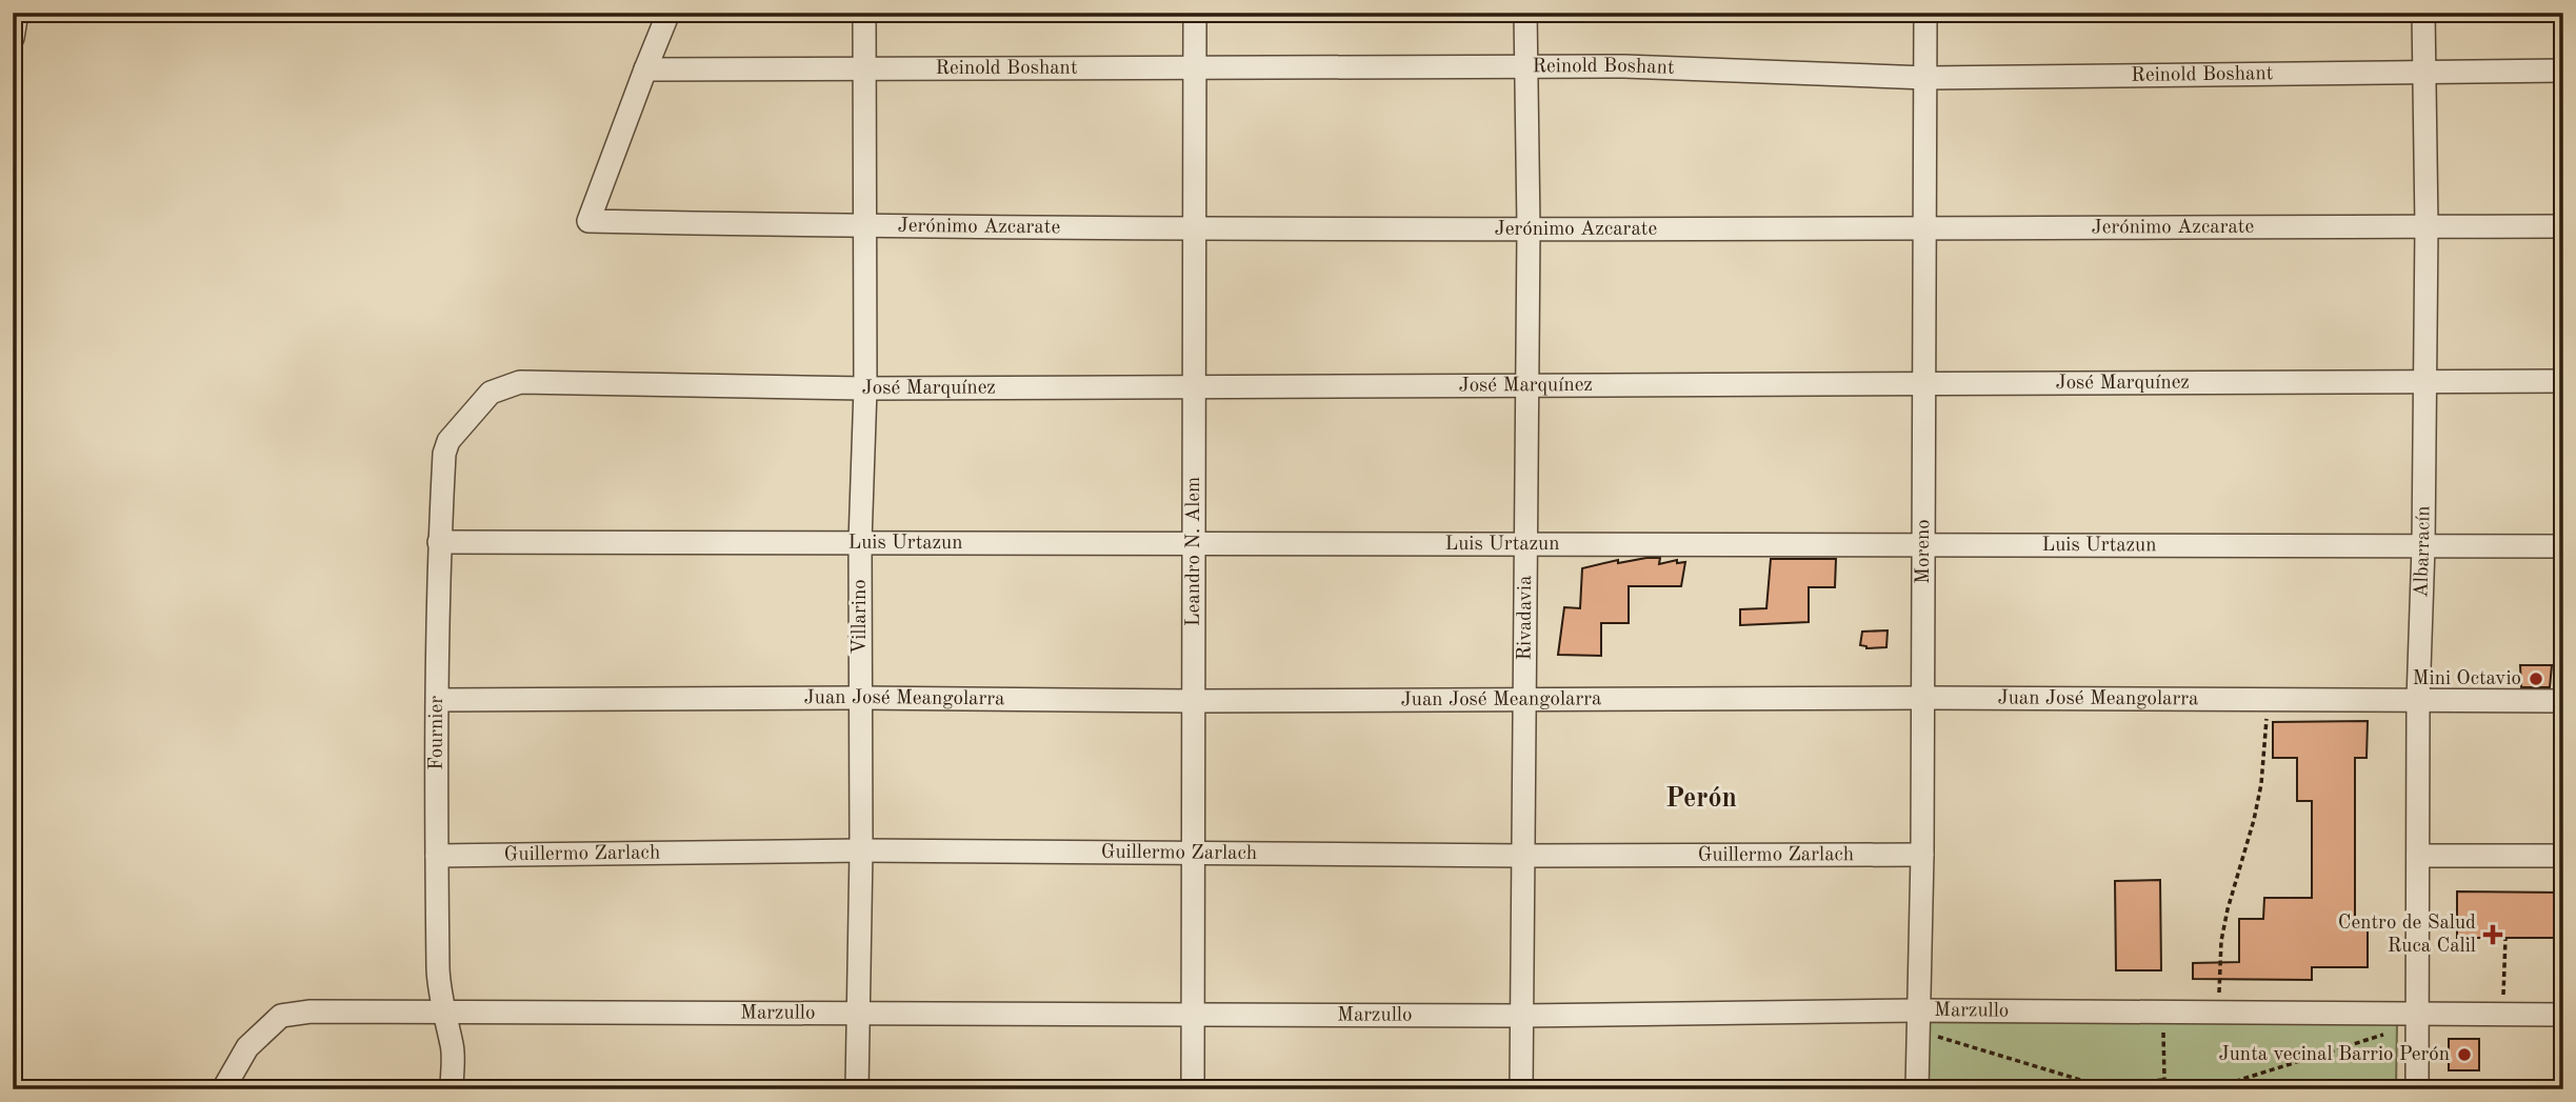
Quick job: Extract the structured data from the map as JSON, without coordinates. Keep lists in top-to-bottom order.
{
  "streets": {
    "street": [
      "Reinold Boshant",
      "Jerónimo Azcarate",
      "José Marquínez",
      "Luis Urtazun",
      "Leandro N. Alem",
      "Moreno",
      "Albarracín",
      "Villarino",
      "Rivadavia",
      "Juan José Meangolarra",
      "Fournier",
      "Guillermo Zarlach",
      "Marzullo"
    ]
  },
  "crossings": [
    ["Reinold Boshant", "Jerónimo Azcarate"],
    ["Reinold Boshant", "Leandro N. Alem"],
    ["Reinold Boshant", "Moreno"],
    ["Reinold Boshant", "Albarracín"],
    ["Reinold Boshant", "Villarino"],
    ["Reinold Boshant", "Rivadavia"],
    ["Jerónimo Azcarate", "Leandro N. Alem"],
    ["Jerónimo Azcarate", "Moreno"],
    ["Jerónimo Azcarate", "Albarracín"],
    ["Jerónimo Azcarate", "Villarino"],
    ["Jerónimo Azcarate", "Rivadavia"],
    ["José Marquínez", "Leandro N. Alem"],
    ["José Marquínez", "Moreno"],
    ["José Marquínez", "Albarracín"],
    ["José Marquínez", "Villarino"],
    ["José Marquínez", "Rivadavia"],
    ["José Marquínez", "Fournier"],
    ["Luis Urtazun", "Leandro N. Alem"],
    ["Luis Urtazun", "Moreno"],
    ["Luis Urtazun", "Albarracín"],
    ["Luis Urtazun", "Villarino"],
    ["Luis Urtazun", "Rivadavia"],
    ["Luis Urtazun", "Fournier"],
    ["Leandro N. Alem", "Juan José Meangolarra"],
    ["Leandro N. Alem", "Guillermo Zarlach"],
    ["Leandro N. Alem", "Marzullo"],
    ["Moreno", "Juan José Meangolarra"],
    ["Moreno", "Guillermo Zarlach"],
    ["Moreno", "Marzullo"],
    ["Albarracín", "Juan José Meangolarra"],
    ["Albarracín", "Marzullo"],
    ["Villarino", "Juan José Meangolarra"],
    ["Villarino", "Guillermo Zarlach"],
    ["Villarino", "Marzullo"],
    ["Rivadavia", "Juan José Meangolarra"],
    ["Rivadavia", "Guillermo Zarlach"],
    ["Rivadavia", "Marzullo"],
    ["Juan José Meangolarra", "Fournier"],
    ["Fournier", "Guillermo Zarlach"],
    ["Fournier", "Marzullo"]
  ],
  "districts": ["Perón"],
  "places": {
    "other": ["Mini Octavio", "Junta vecinal Barrio Perón"],
    "health": ["Centro de Salud Ruca Calil"]
  }
}
